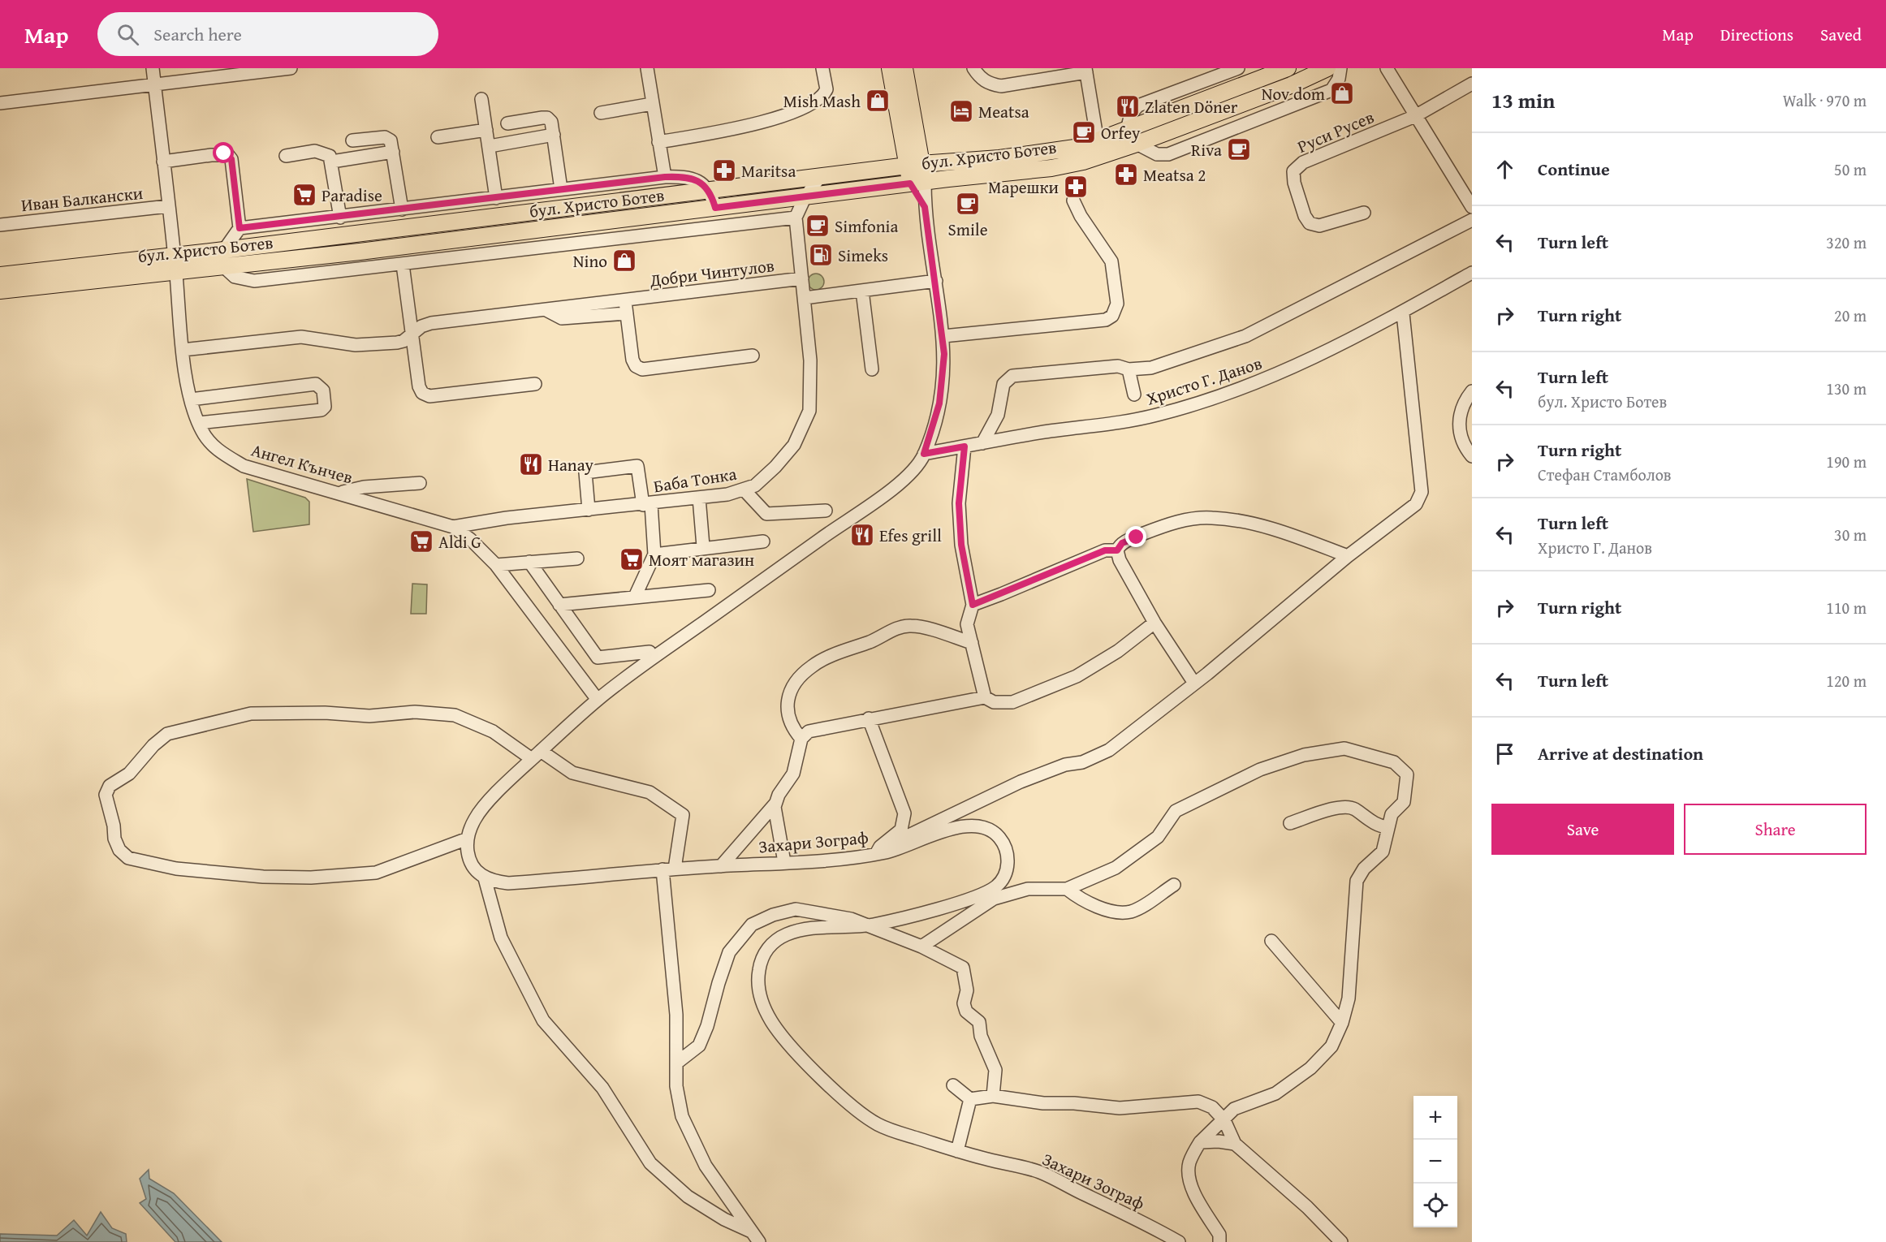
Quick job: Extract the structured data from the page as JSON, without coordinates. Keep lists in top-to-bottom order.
{
  "streets": {
    "main road": ["бул. Христо Ботев"],
    "street": [
      "Руси Русев",
      "Иван Балкански",
      "Добри Чинтулов",
      "Христо Г. Данов",
      "Ангел Кънчев",
      "Баба Тонка",
      "Захари Зограф"
    ]
  },
  "crossings": [
    ["бул. Христо Ботев", "Ангел Кънчев"],
    ["Иван Балкански", "Ангел Кънчев"],
    ["Добри Чинтулов", "Ангел Кънчев"],
    ["Добри Чинтулов", "Баба Тонка"],
    ["Ангел Кънчев", "Баба Тонка"]
  ],
  "places": {
    "shop": ["Nov dom", "Mish Mash", "Nino"],
    "restaurant": ["Zlaten Döner", "Hanay", "Efes grill"],
    "hotel": ["Meatsa"],
    "cafe": [
      "Orfey",
      "Riva",
      "Smile",
      "Simfonia"
    ],
    "pharmacy": ["Maritsa", "Meatsa 2", "Марешки"],
    "supermarket": ["Paradise", "Aldi G", "Моят магазин"],
    "fuel station": ["Simeks"]
  },
  "page": {
    "header": "Map",
    "search": "Search here",
    "nav": ["Map", "Directions", "Saved"],
    "heading": ["13 min", "Walk · 970 m"],
    "list": [
      ["Continue", "50 m"],
      ["Turn left", "320 m"],
      ["Turn right", "20 m"],
      ["Turn left", "бул. Христо Ботев", "130 m"],
      ["Turn right", "Стефан Стамболов", "190 m"],
      ["Turn left", "Христо Г. Данов", "30 m"],
      ["Turn right", "110 m"],
      ["Turn left", "120 m"],
      "Arrive at destination"
    ],
    "buttons": ["Save", "Share"],
    "map_buttons": ["+", "−"]
  }
}
